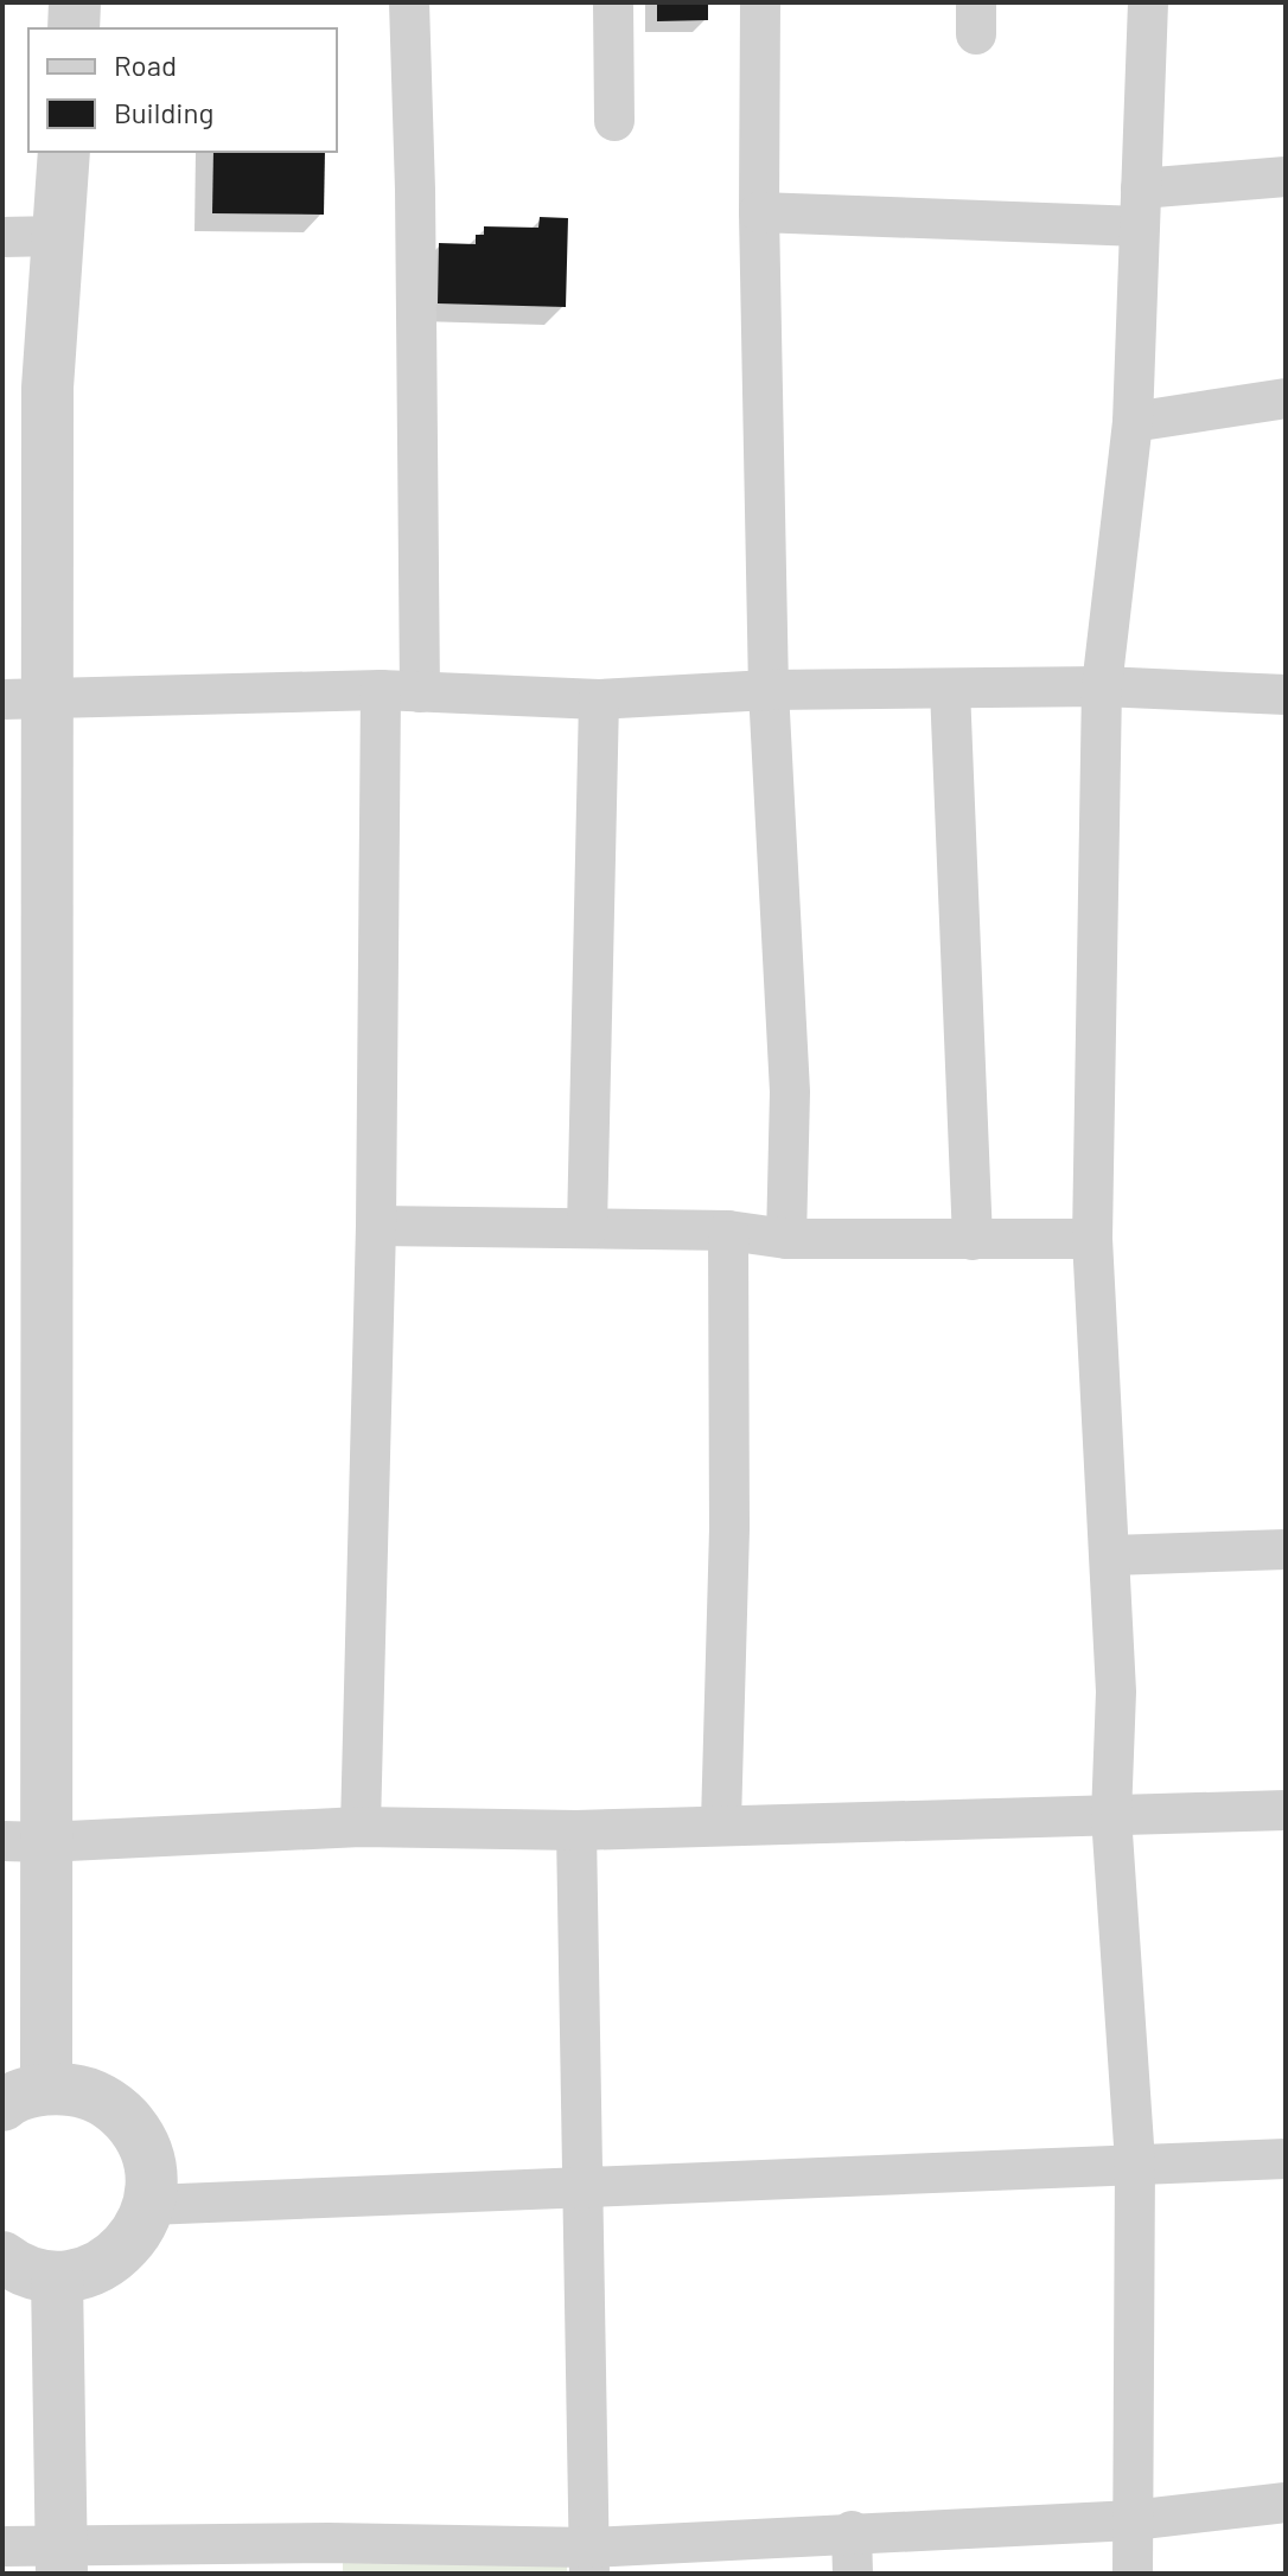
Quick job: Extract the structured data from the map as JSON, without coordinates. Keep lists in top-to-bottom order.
{
  "legend": ["Road", "Building"]
}
